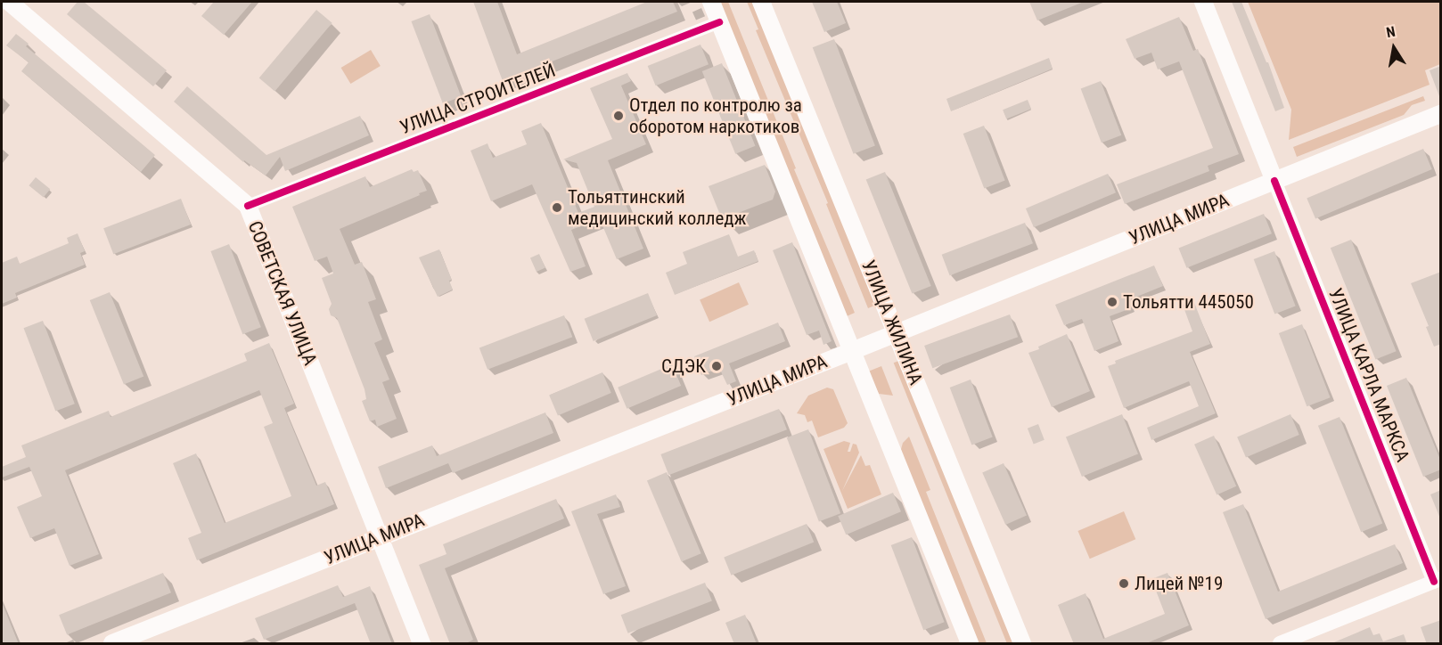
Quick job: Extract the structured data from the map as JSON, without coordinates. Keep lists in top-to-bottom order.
{
  "streets": {
    "main road": [
      "УЛИЦА МИРА",
      "СОВЕТСКАЯ УЛИЦА",
      "УЛИЦА ЖИЛИНА",
      "УЛИЦА КАРЛА МАРКСА"
    ],
    "street": ["УЛИЦА СТРОИТЕЛЕЙ"]
  },
  "crossings": [
    ["УЛИЦА СТРОИТЕЛЕЙ", "СОВЕТСКАЯ УЛИЦА"],
    ["УЛИЦА МИРА", "СОВЕТСКАЯ УЛИЦА"],
    ["УЛИЦА МИРА", "УЛИЦА ЖИЛИНА"],
    ["УЛИЦА МИРА", "УЛИЦА КАРЛА МАРКСА"]
  ],
  "places": [
    "Отдел по контролю за оборотом наркотиков",
    "Тольяттинский медицинский колледж",
    "Тольятти 445050",
    "СДЭК",
    "Лицей №19"
  ],
  "north": "top"
}
